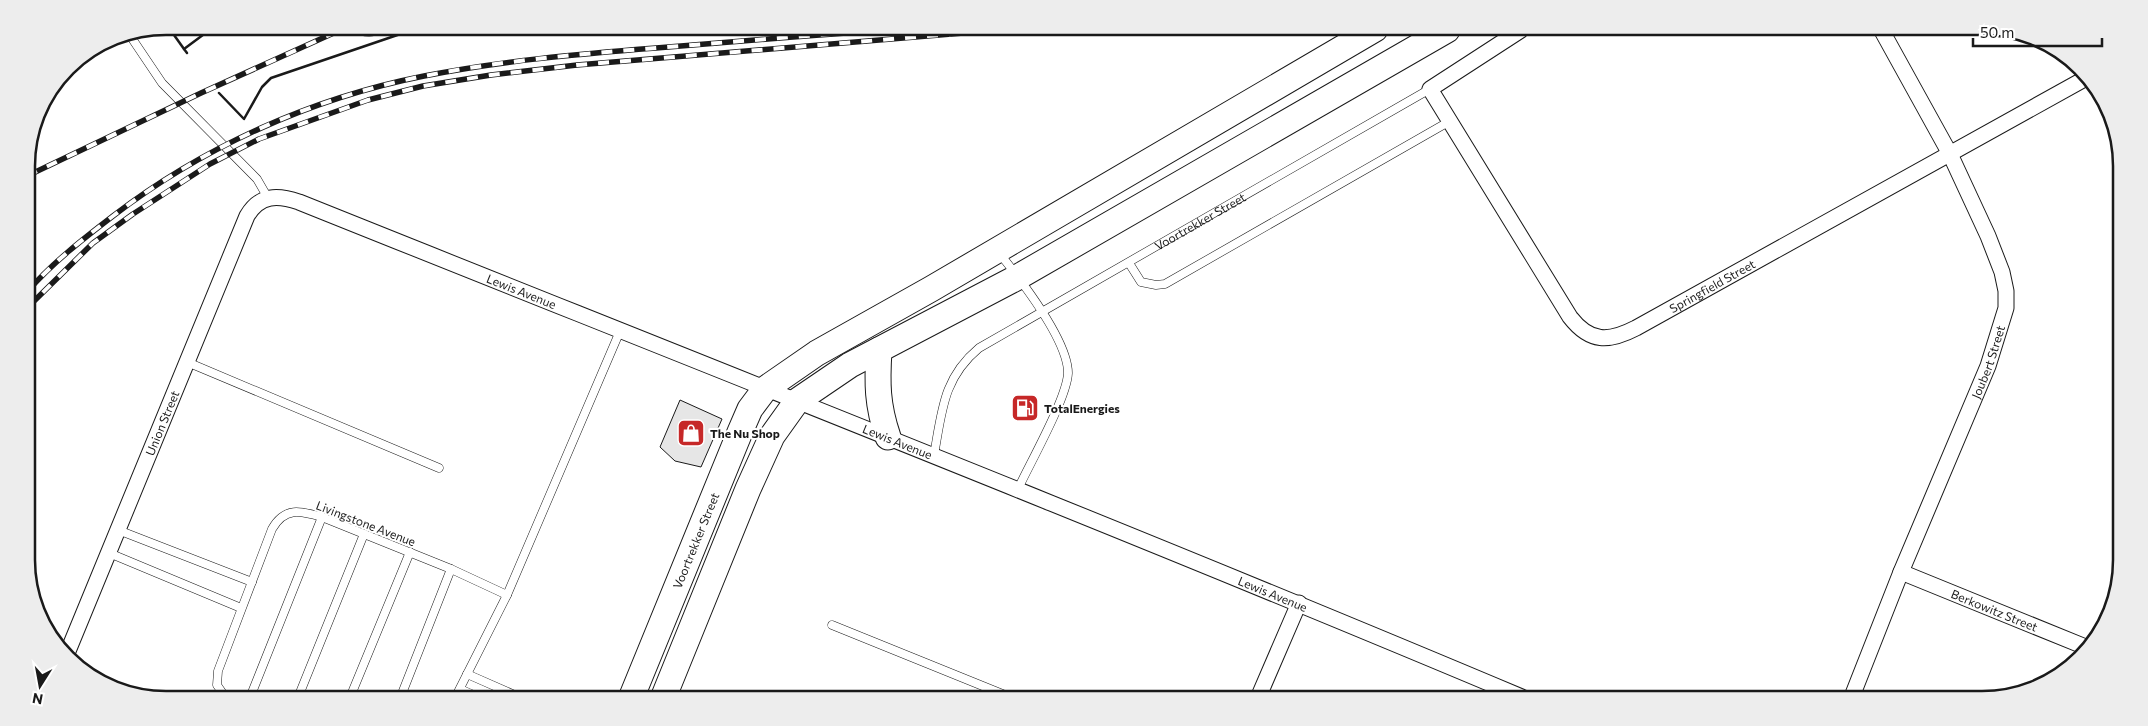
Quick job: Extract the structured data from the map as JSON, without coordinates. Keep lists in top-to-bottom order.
{
  "streets": {
    "main road": ["Voortrekker Street"],
    "street": [
      "Springfield Street",
      "Lewis Avenue",
      "Joubert Street",
      "Union Street",
      "Berkowitz Street"
    ],
    "lane": ["Livingstone Avenue"]
  },
  "crossings": [
    ["Voortrekker Street", "Springfield Street"],
    ["Voortrekker Street", "Lewis Avenue"],
    ["Springfield Street", "Joubert Street"],
    ["Lewis Avenue", "Union Street"],
    ["Joubert Street", "Berkowitz Street"]
  ],
  "places": {
    "fuel station": ["TotalEnergies"],
    "shop": ["The Nu Shop"]
  },
  "scale_bar": "50 m",
  "north": "bottom"
}
